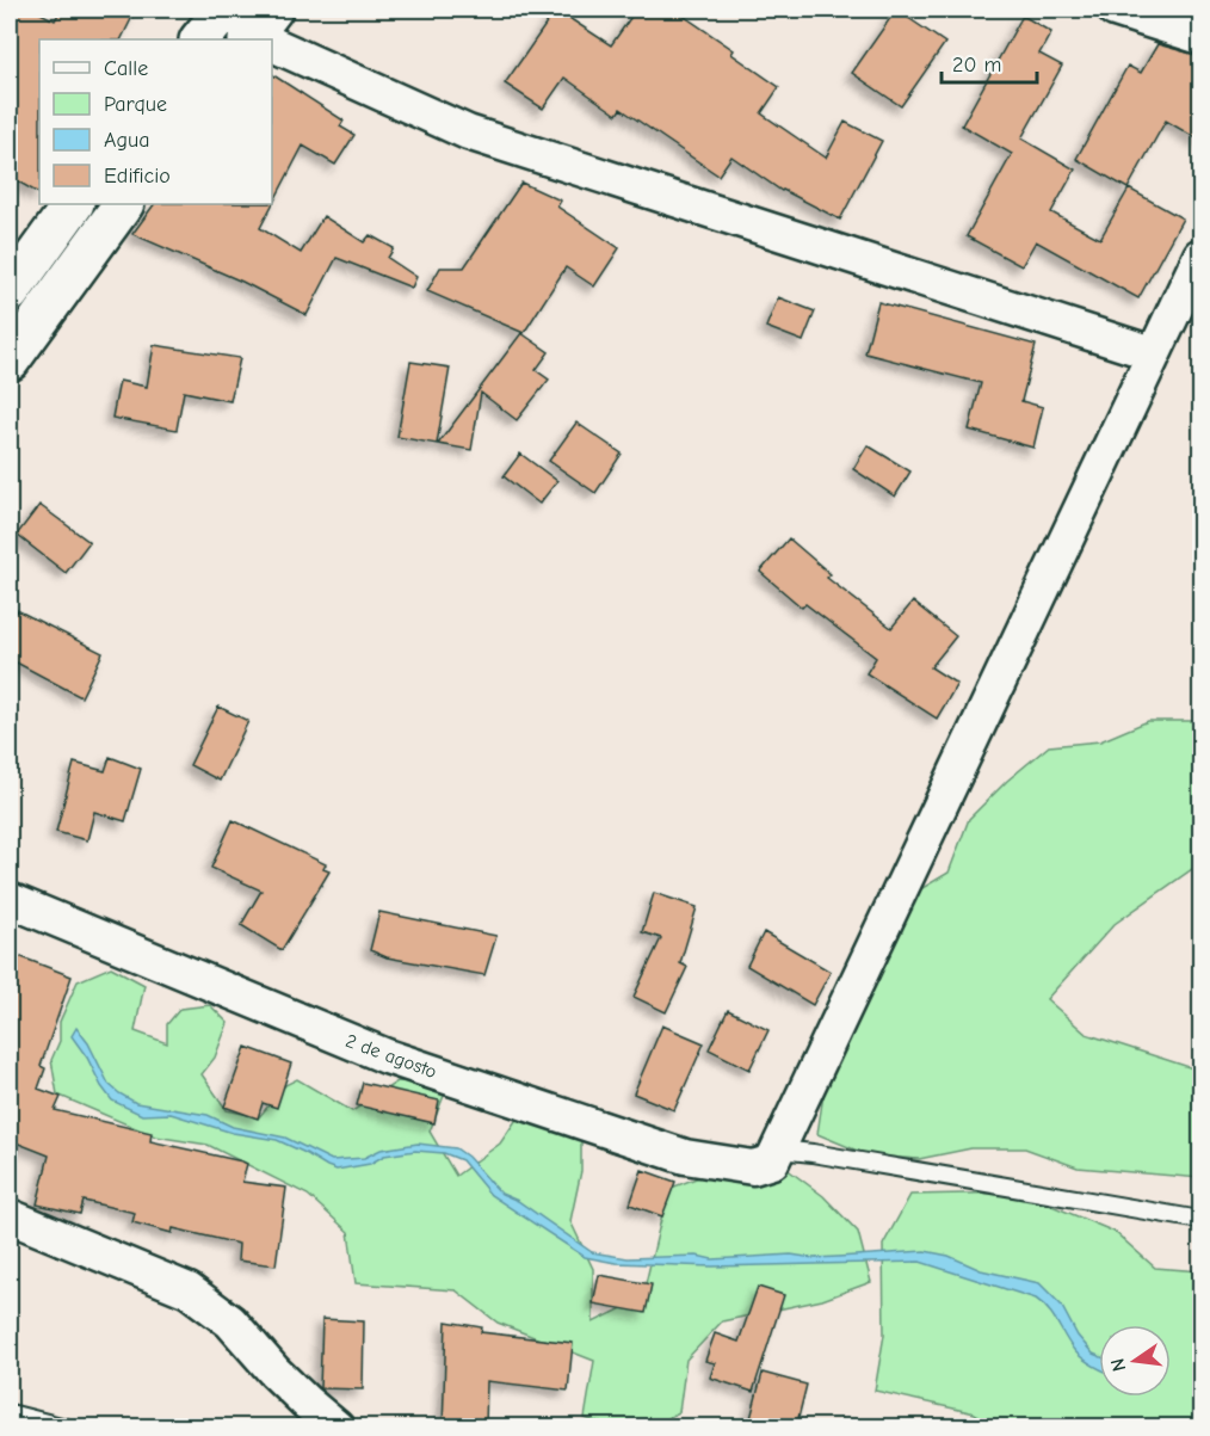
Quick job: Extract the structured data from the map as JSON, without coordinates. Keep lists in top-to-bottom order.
{
  "streets": {
    "street": ["2 de agosto"]
  },
  "legend": [
    "Calle",
    "Parque",
    "Agua",
    "Edificio"
  ],
  "scale_bar": "20 m",
  "north": "left"
}
